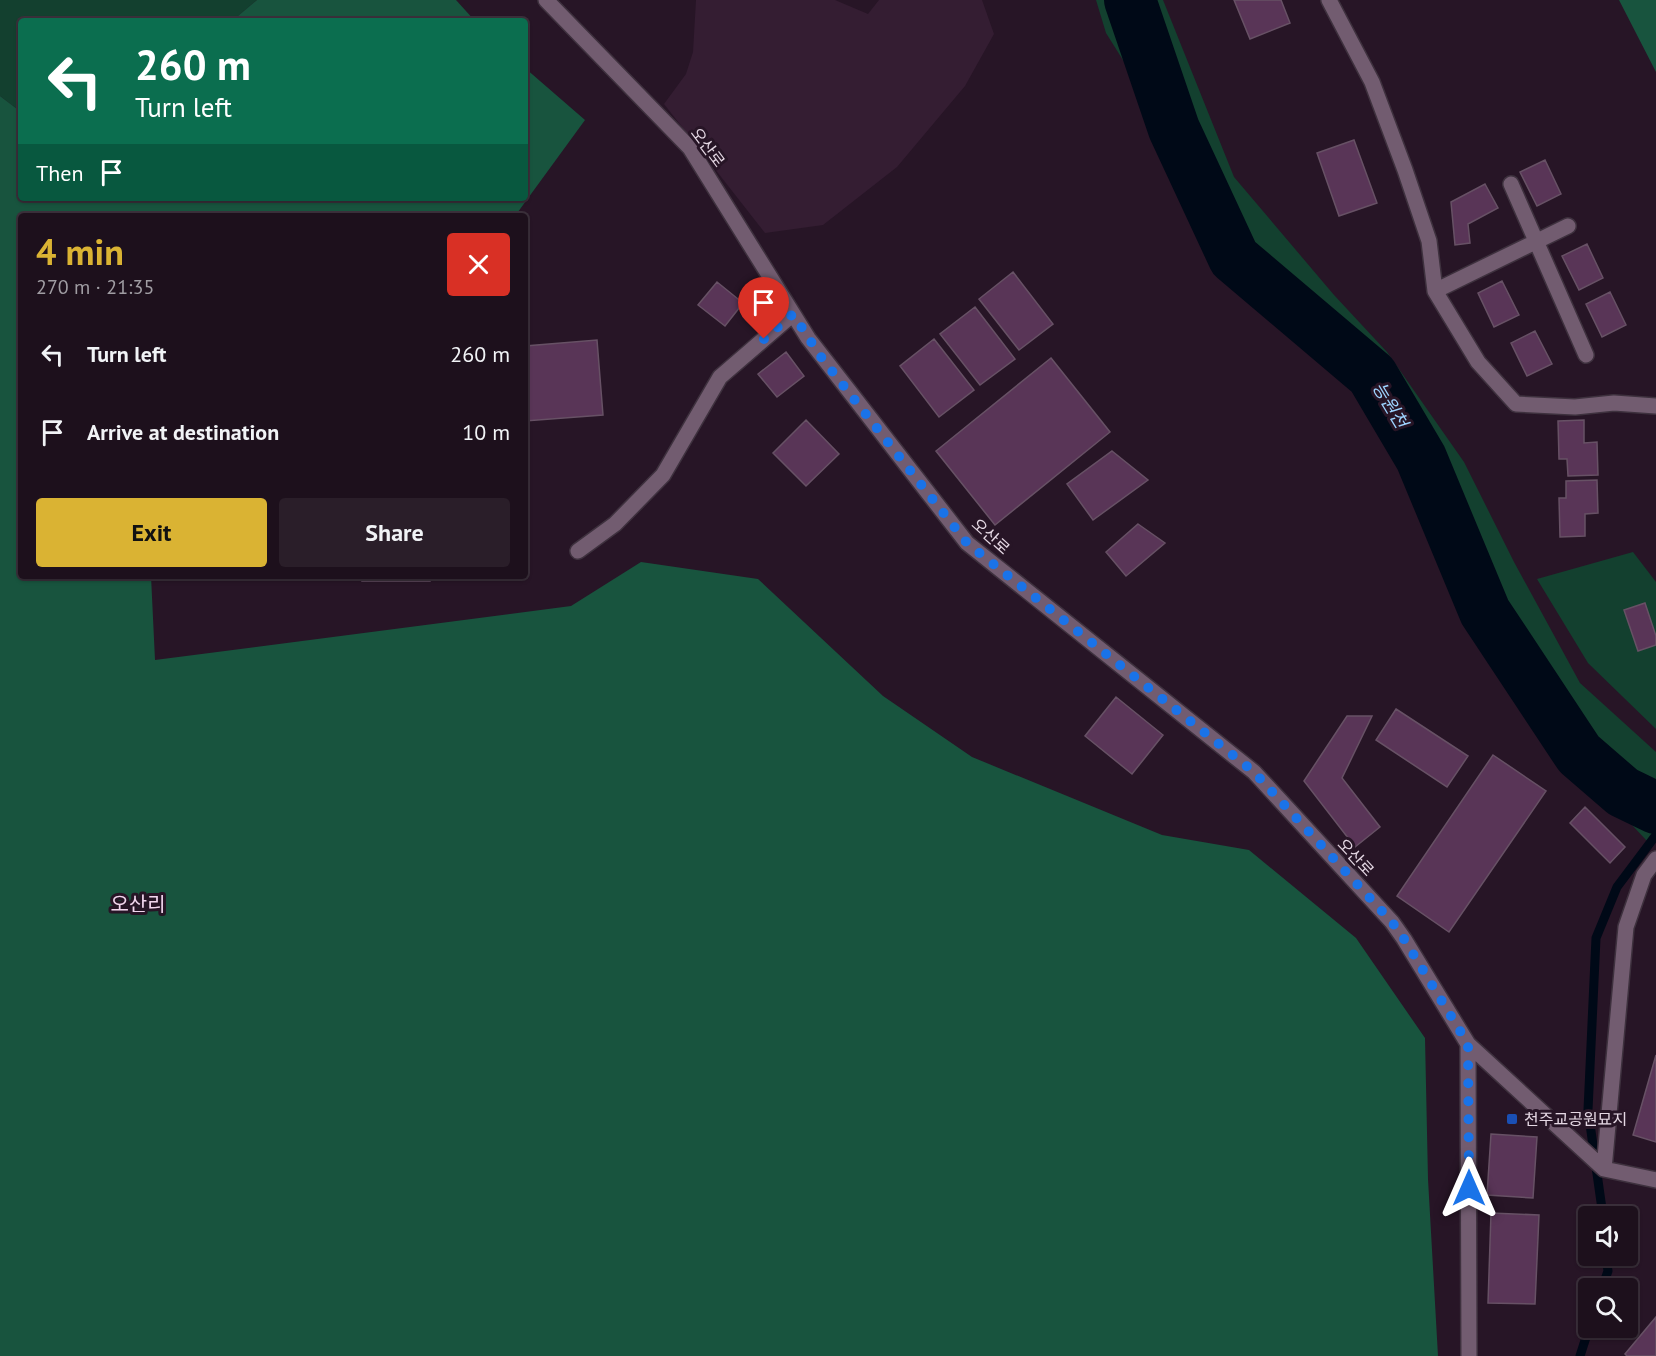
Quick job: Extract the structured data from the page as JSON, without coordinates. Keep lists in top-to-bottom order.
{
  "streets": {
    "street": ["오산로"]
  },
  "districts": ["오산리"],
  "water": ["능원천"],
  "places": {
    "transit": ["천주교공원묘지"]
  },
  "page": {
    "turn": ["260 m", "Turn left"],
    "then": "Then",
    "heading": ["4 min", "270 m · 21:35"],
    "list": [
      {
        "name": "Turn left",
        "value": "260 m"
      },
      {
        "name": "Arrive at destination",
        "value": "10 m"
      }
    ],
    "buttons": ["Exit", "Share"]
  }
}
